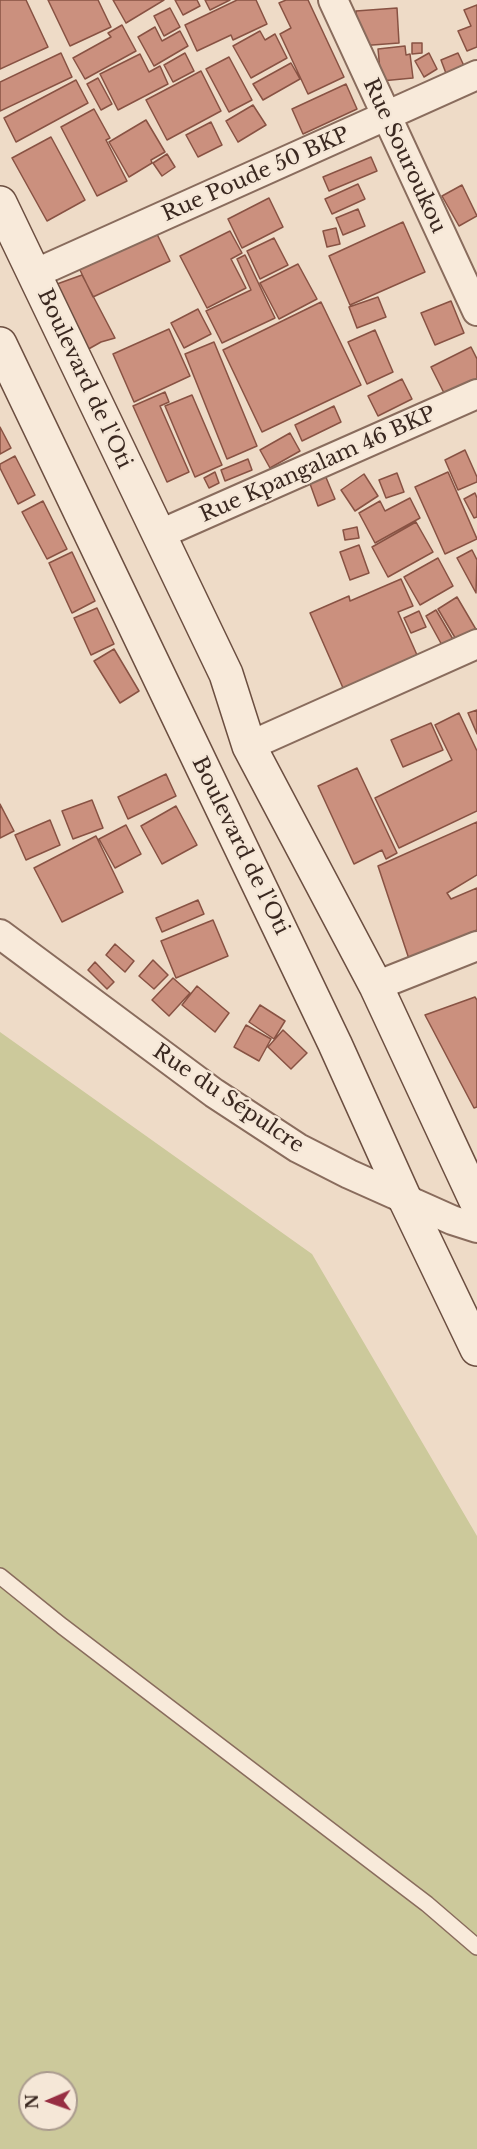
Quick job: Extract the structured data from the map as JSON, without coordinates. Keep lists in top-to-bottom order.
{
  "streets": {
    "main road": ["Boulevard de l'Oti"],
    "street": [
      "Rue Souroukou",
      "Rue Poude 50 BKP",
      "Rue Kpangalam 46 BKP",
      "Rue du Sépulcre"
    ]
  },
  "crossings": [
    ["Rue Souroukou", "Rue Poude 50 BKP"],
    ["Rue Poude 50 BKP", "Boulevard de l'Oti"],
    ["Boulevard de l'Oti", "Rue Kpangalam 46 BKP"],
    ["Boulevard de l'Oti", "Rue du Sépulcre"]
  ],
  "north": "left"
}
